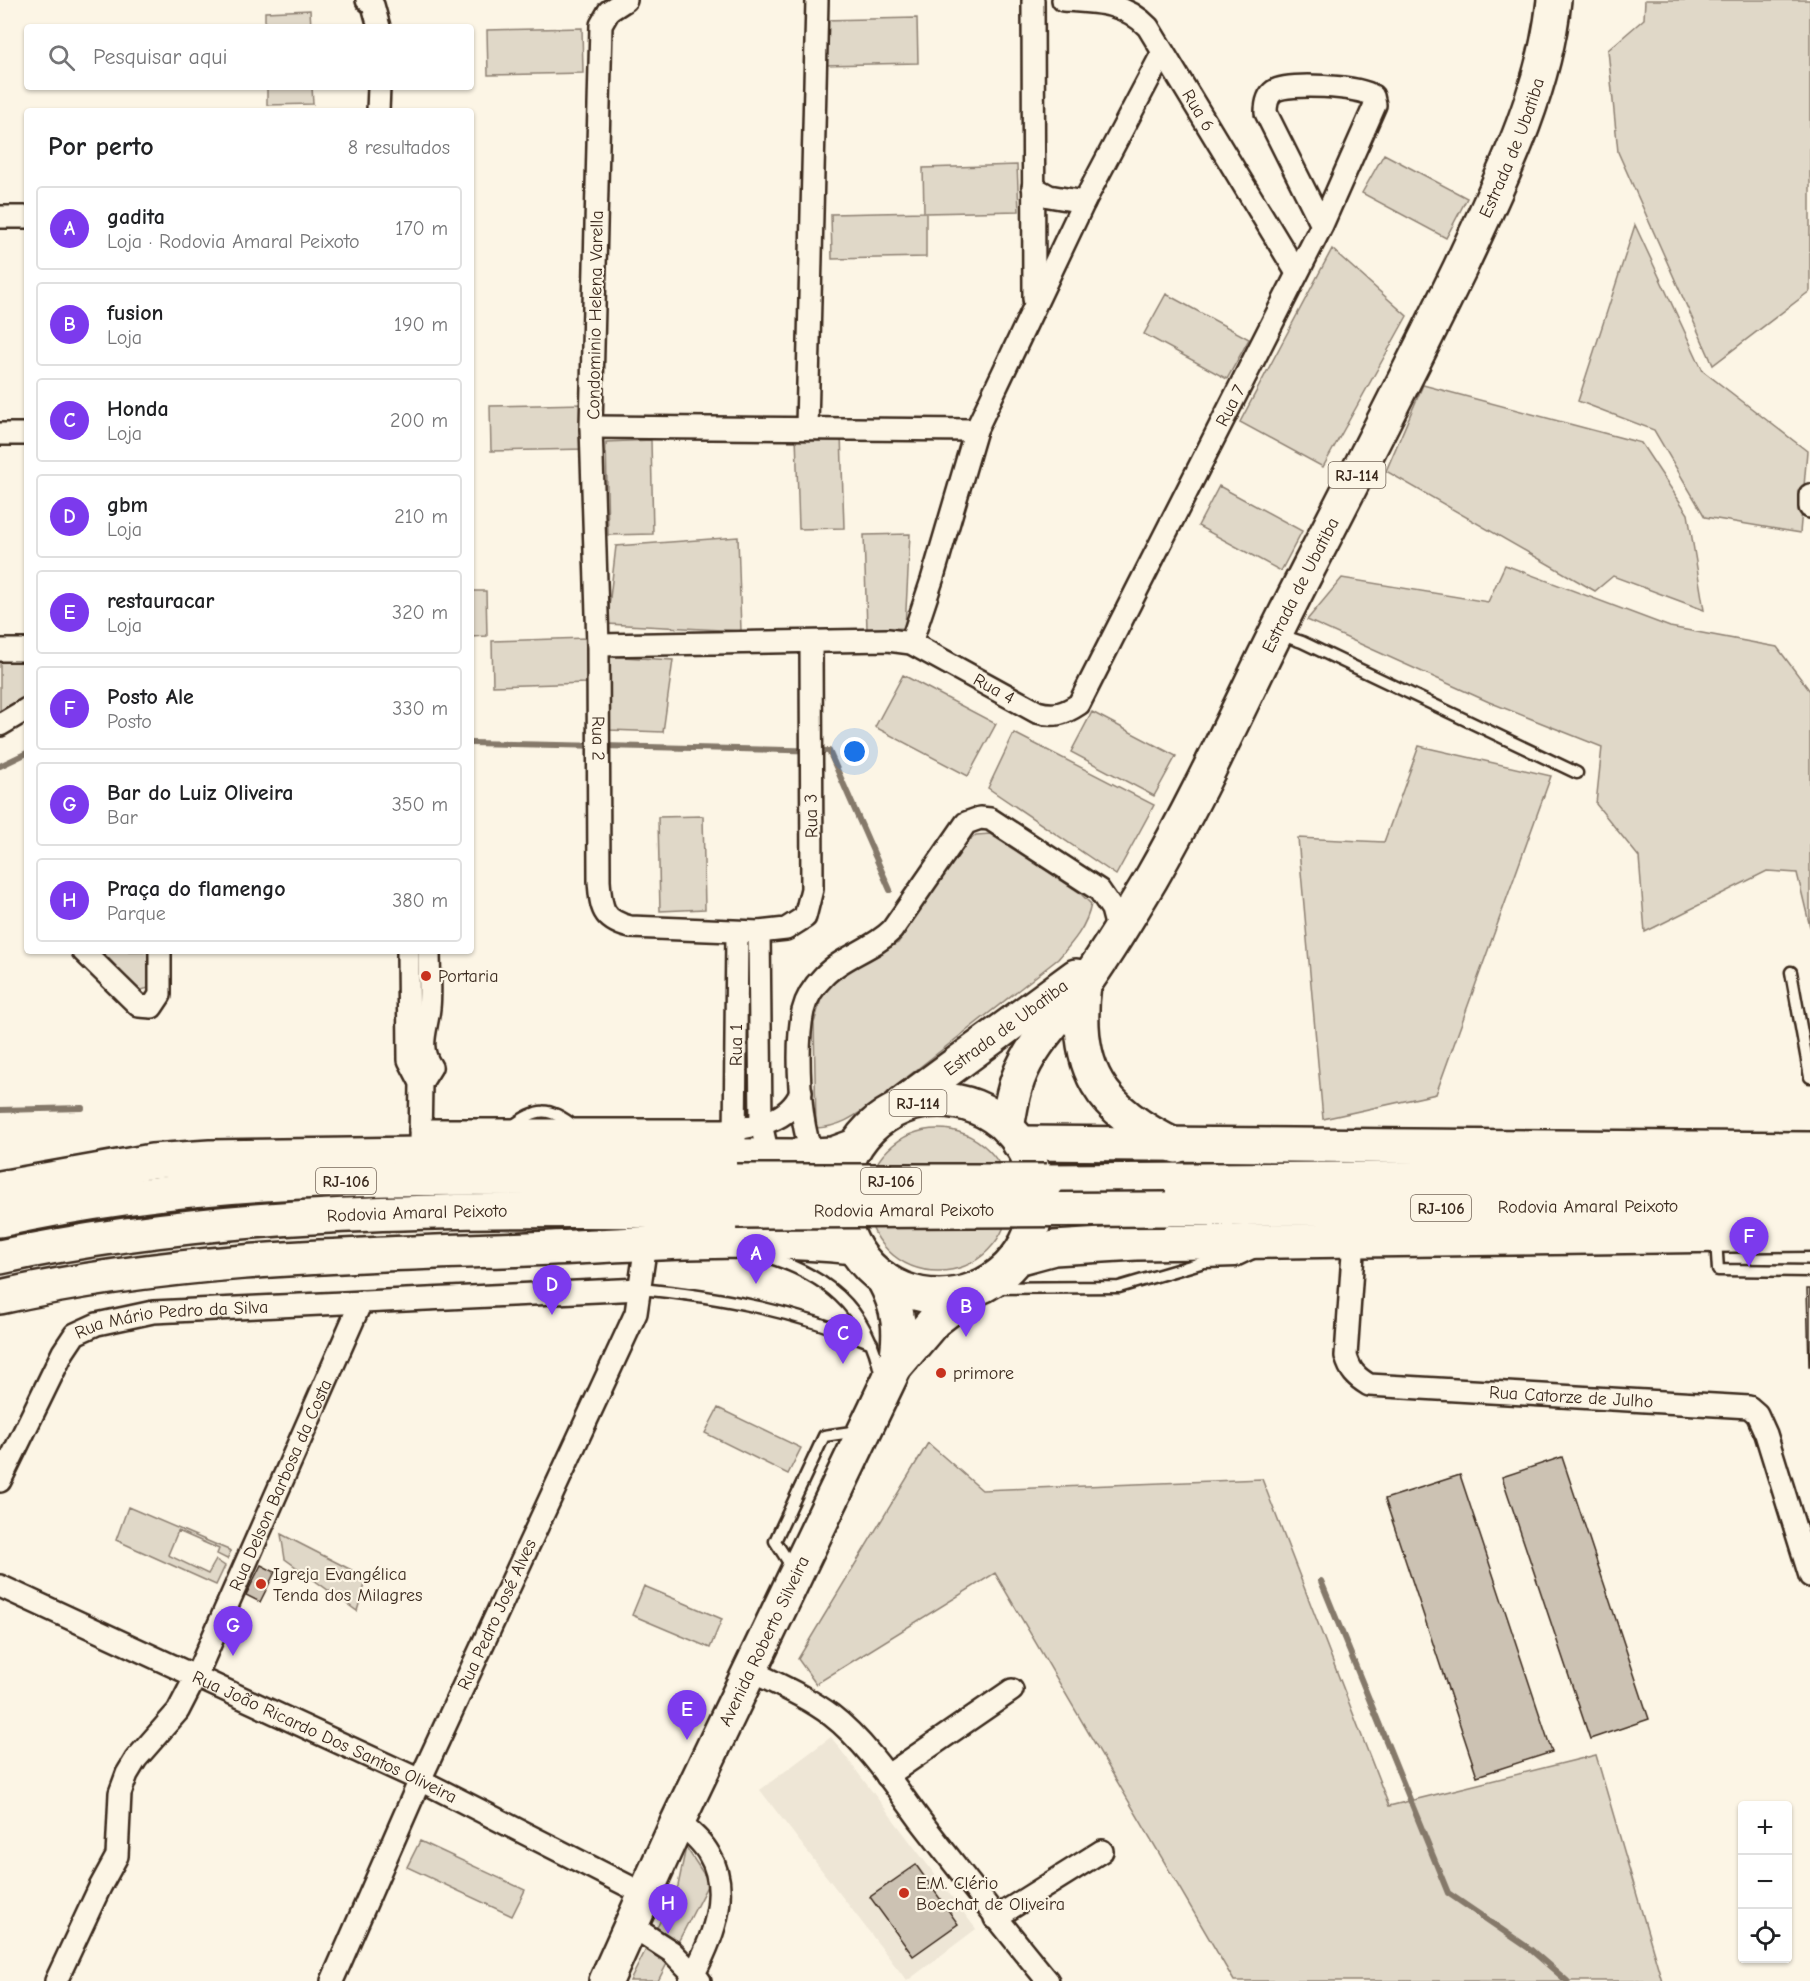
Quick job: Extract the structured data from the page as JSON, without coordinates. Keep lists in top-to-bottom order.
{
  "streets": {
    "main road": [
      "Estrada de Ubatiba",
      "RJ-114",
      "RJ-106",
      "Rodovia Amaral Peixoto",
      "Avenida Roberto Silveira"
    ],
    "street": [
      "Rua 6",
      "Condominio Helena Varella",
      "Rua 7",
      "Rua 4",
      "Rua 2",
      "Rua 3",
      "Rua 1",
      "Rua Mário Pedro da Silva",
      "Rua Catorze de Julho",
      "Rua Delson Barbosa da Costa",
      "Rua Pedro José Alves",
      "Rua João Ricardo Dos Santos Oliveira"
    ]
  },
  "crossings": [
    ["Rua 6", "Rua 7"],
    ["Estrada de Ubatiba", "RJ-114"],
    ["Estrada de Ubatiba", "Avenida Roberto Silveira"],
    ["Condominio Helena Varella", "Rua 2"],
    ["Rua 7", "Rua 4"],
    ["RJ-114", "Avenida Roberto Silveira"],
    ["Rua 2", "Rua 3"],
    ["Rua 2", "Rua 1"],
    ["Rua 3", "Rua 1"],
    ["Rua 1", "Rodovia Amaral Peixoto"],
    ["Rua Mário Pedro da Silva", "Rua Delson Barbosa da Costa"],
    ["Rua Delson Barbosa da Costa", "Rua João Ricardo Dos Santos Oliveira"],
    ["Rua Pedro José Alves", "Rua João Ricardo Dos Santos Oliveira"],
    ["Avenida Roberto Silveira", "Rua João Ricardo Dos Santos Oliveira"]
  ],
  "places": [
    "Portaria",
    "primore",
    "Igreja Evangélica Tenda dos Milagres",
    "E.M. Clério Boechat de Oliveira"
  ],
  "page": {
    "search": "Pesquisar aqui",
    "heading": ["Por perto", "8 resultados"],
    "list": [
      {
        "mark": "A",
        "name": "gadita",
        "note": "Loja · Rodovia Amaral Peixoto",
        "value": "170 m"
      },
      {
        "mark": "B",
        "name": "fusion",
        "note": "Loja",
        "value": "190 m"
      },
      {
        "mark": "C",
        "name": "Honda",
        "note": "Loja",
        "value": "200 m"
      },
      {
        "mark": "D",
        "name": "gbm",
        "note": "Loja",
        "value": "210 m"
      },
      {
        "mark": "E",
        "name": "restauracar",
        "note": "Loja",
        "value": "320 m"
      },
      {
        "mark": "F",
        "name": "Posto Ale",
        "note": "Posto",
        "value": "330 m"
      },
      {
        "mark": "G",
        "name": "Bar do Luiz Oliveira",
        "note": "Bar",
        "value": "350 m"
      },
      {
        "mark": "H",
        "name": "Praça do flamengo",
        "note": "Parque",
        "value": "380 m"
      }
    ],
    "pins": [
      "F",
      "A",
      "D",
      "B",
      "C",
      "G",
      "E",
      "H"
    ],
    "map_buttons": ["+", "−"]
  }
}
